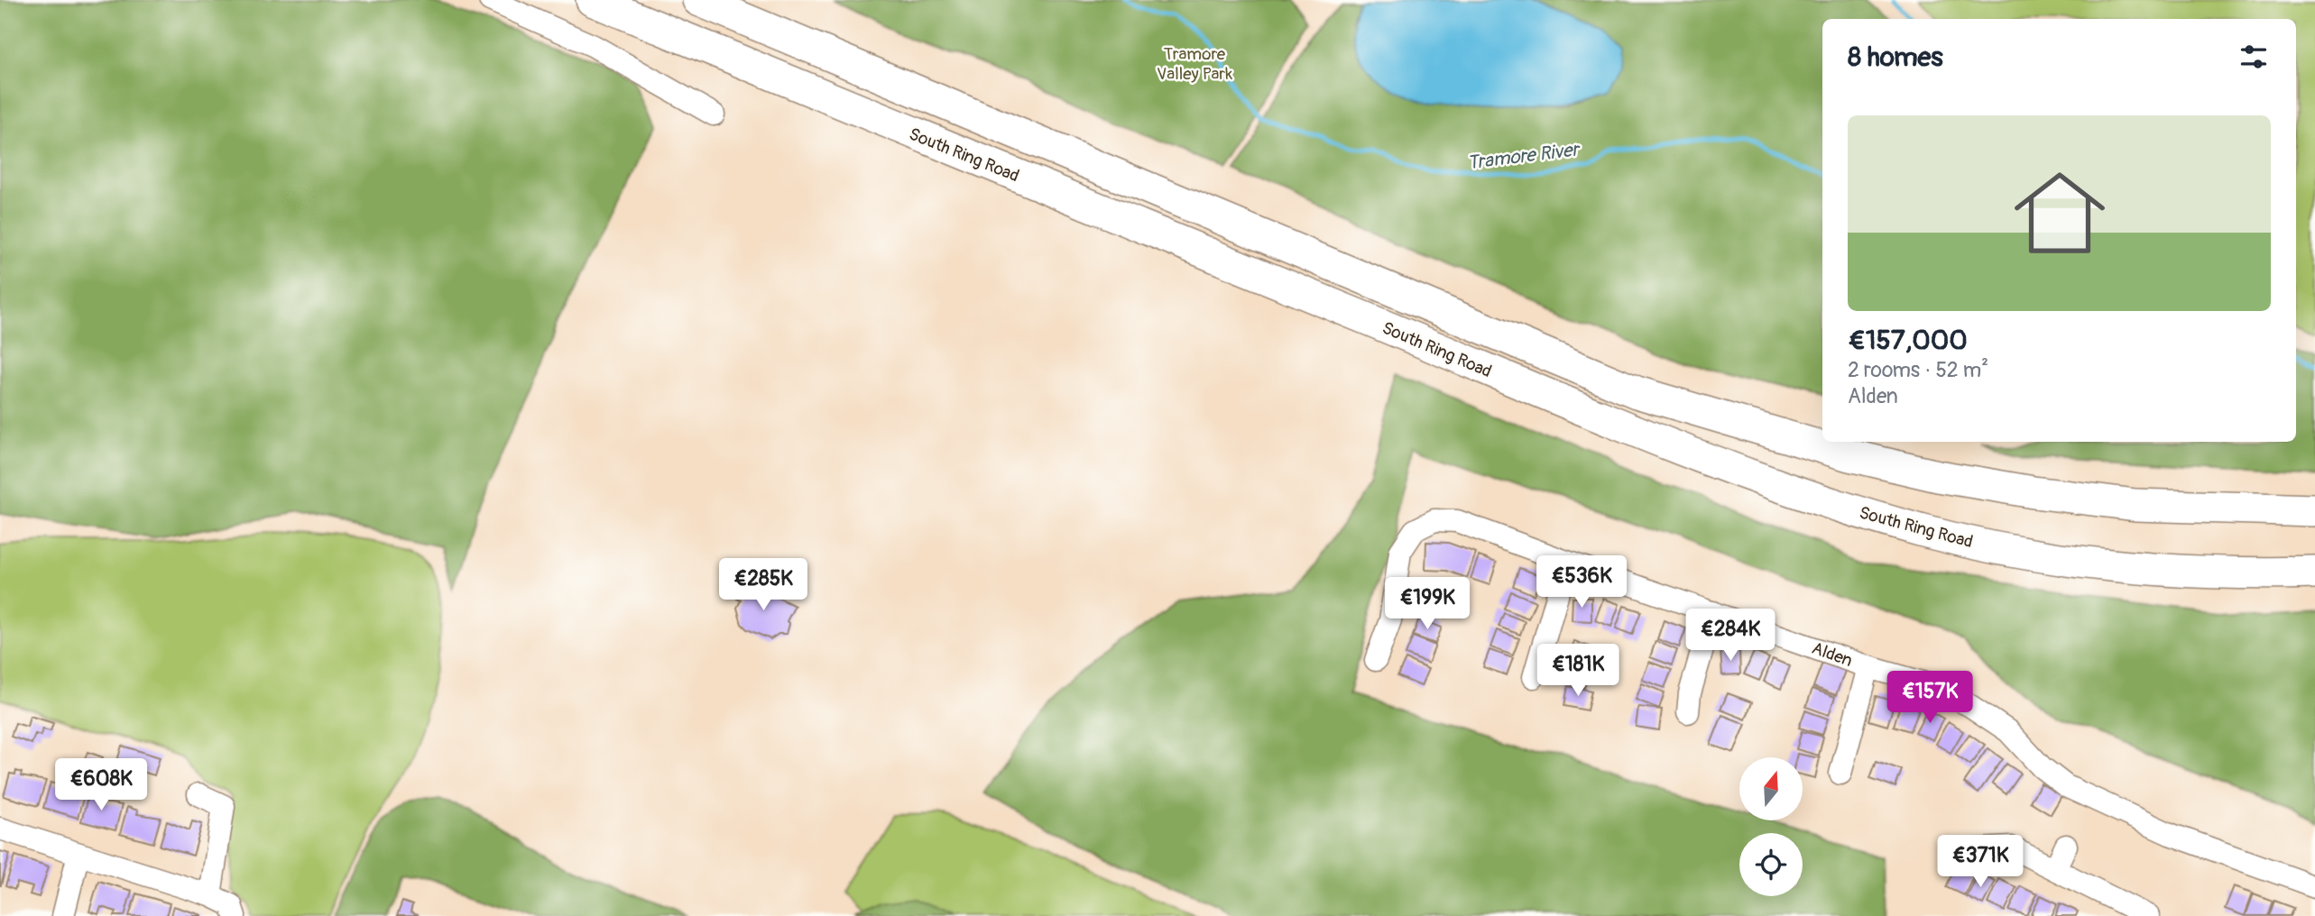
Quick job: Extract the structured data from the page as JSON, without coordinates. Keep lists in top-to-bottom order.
{
  "streets": {
    "highway": ["South Ring Road"],
    "street": ["Alden"]
  },
  "water": ["Tramore River"],
  "parks": ["Tramore Valley Park"],
  "north": "top",
  "page": {
    "heading": "8 homes",
    "list": [
      {
        "name": "€157,000",
        "note": "2 rooms · 52 m² · Alden"
      }
    ],
    "price": [
      "€536K",
      "€285K",
      "€199K",
      "€284K",
      "€181K",
      "€157K",
      "€608K",
      "€371K"
    ]
  }
}
